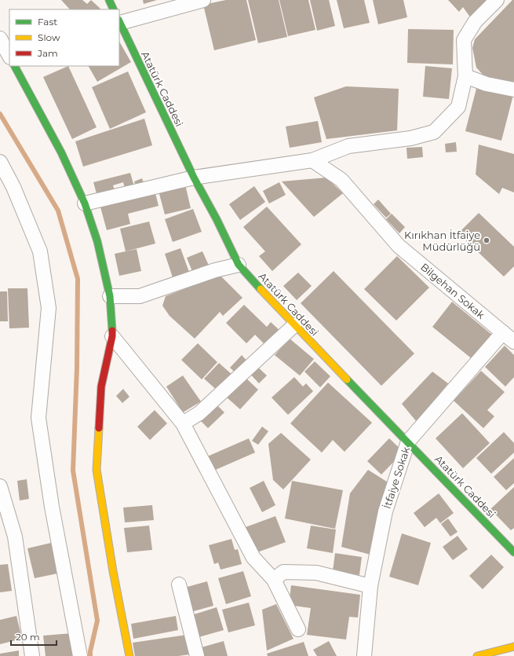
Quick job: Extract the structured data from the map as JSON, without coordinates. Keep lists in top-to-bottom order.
{
  "streets": {
    "street": ["Atatürk Caddesi", "Bilgehan Sokak", "İtfaiye Sokak"]
  },
  "crossings": [
    ["Atatürk Caddesi", "İtfaiye Sokak"],
    ["Bilgehan Sokak", "İtfaiye Sokak"]
  ],
  "places": ["Kırıkhan İtfaiye Müdürlüğü"],
  "legend": ["Fast", "Slow", "Jam"],
  "scale_bar": "20 m"
}
